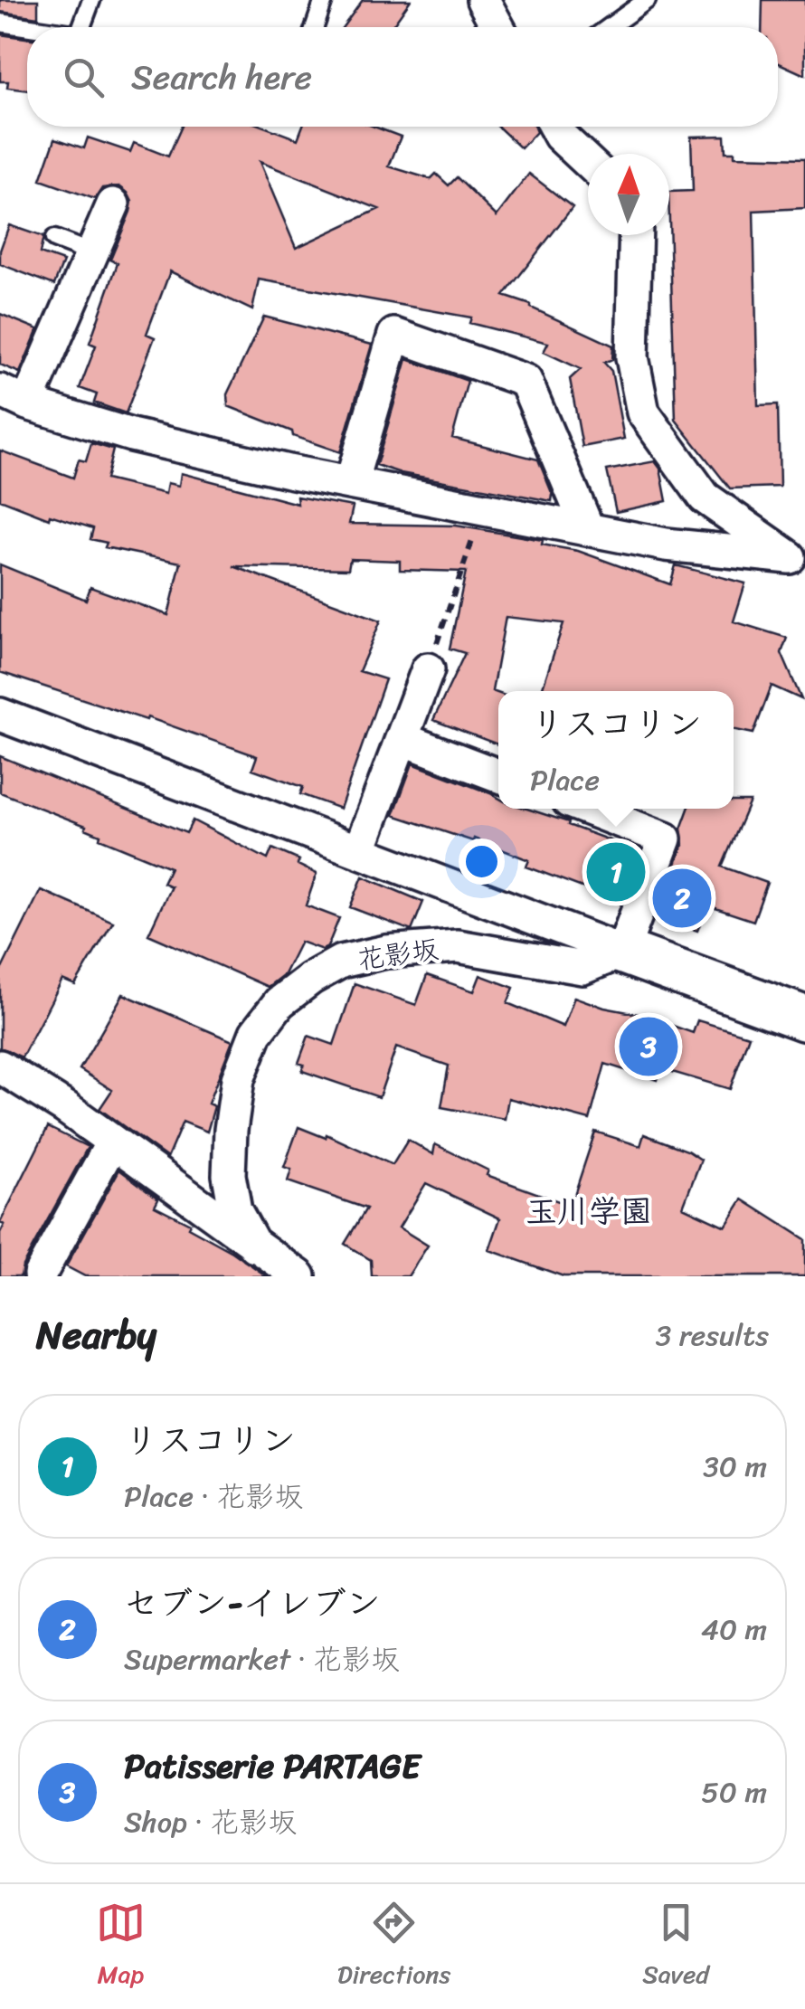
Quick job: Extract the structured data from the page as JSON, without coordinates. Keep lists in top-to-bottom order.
{
  "streets": {
    "street": ["花影坂"]
  },
  "districts": ["玉川学園"],
  "north": "top",
  "page": {
    "search": "Search here",
    "popup": ["リスコリン", "Place"],
    "pins": ["1", "2", "3"],
    "heading": ["Nearby", "3 results"],
    "list": [
      {
        "mark": "1",
        "name": "リスコリン",
        "note": "Place · 花影坂",
        "value": "30 m"
      },
      {
        "mark": "2",
        "name": "セブン-イレブン",
        "note": "Supermarket · 花影坂",
        "value": "40 m"
      },
      {
        "mark": "3",
        "name": "Patisserie PARTAGE",
        "note": "Shop · 花影坂",
        "value": "50 m"
      }
    ],
    "nav": ["Map", "Directions", "Saved"]
  }
}
